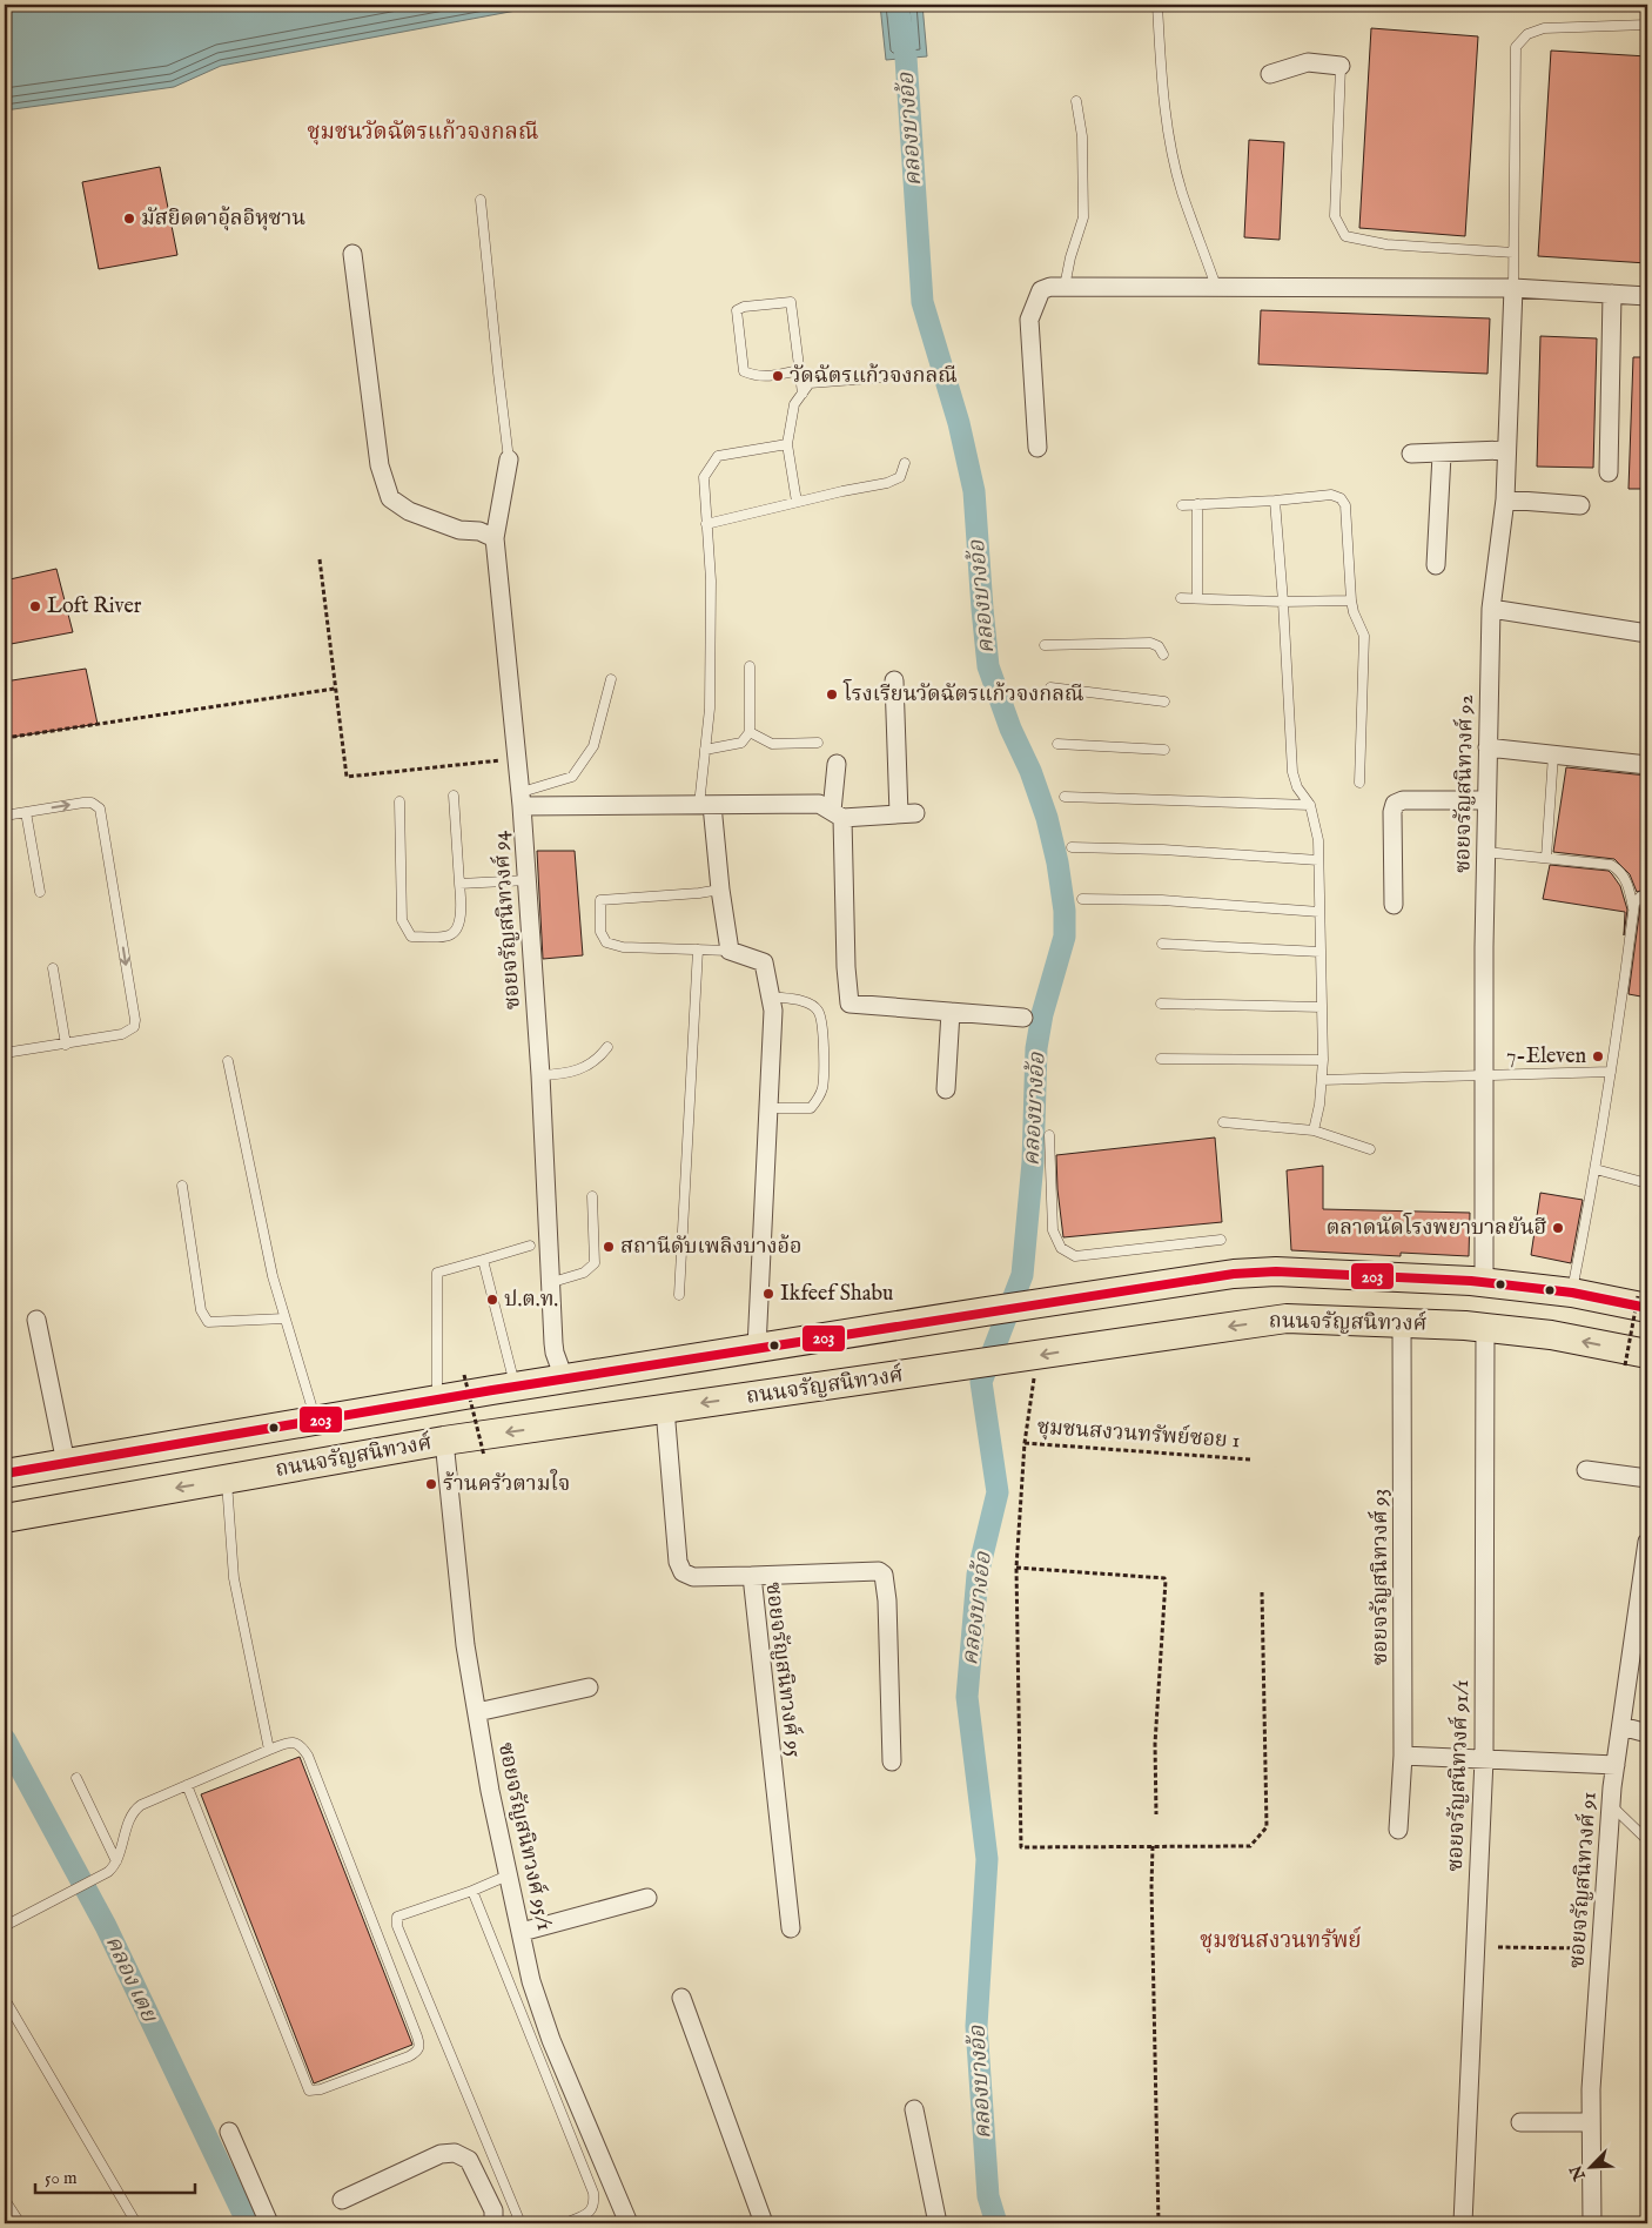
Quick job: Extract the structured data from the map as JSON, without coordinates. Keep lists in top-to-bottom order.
{
  "streets": {
    "main road": ["ถนนจรัญสนิทวงศ์"],
    "street": [
      "ซอยจรัญสนิทวงศ์ 92",
      "ซอยจรัญสนิทวงศ์ 94",
      "ซอยจรัญสนิทวงศ์ 93",
      "ซอยจรัญสนิทวงศ์ 95",
      "ซอยจรัญสนิทวงศ์ 91/1",
      "ซอยจรัญสนิทวงศ์ 95/1",
      "ซอยจรัญสนิทวงศ์ 91"
    ],
    "path": ["ชุมชนสงวนทรัพย์ซอย 1"]
  },
  "crossings": [
    ["ซอยจรัญสนิทวงศ์ 92", "ถนนจรัญสนิทวงศ์"],
    ["ซอยจรัญสนิทวงศ์ 94", "ถนนจรัญสนิทวงศ์"],
    ["ถนนจรัญสนิทวงศ์", "ซอยจรัญสนิทวงศ์ 93"],
    ["ถนนจรัญสนิทวงศ์", "ซอยจรัญสนิทวงศ์ 95"],
    ["ถนนจรัญสนิทวงศ์", "ซอยจรัญสนิทวงศ์ 91/1"],
    ["ถนนจรัญสนิทวงศ์", "ซอยจรัญสนิทวงศ์ 95/1"]
  ],
  "districts": ["ชุมชนวัดฉัตรแก้วจงกลณี", "ชุมชนสงวนทรัพย์"],
  "water": ["คลองบางอ้อ", "คลอง เตย"],
  "places": [
    "มัสยิดดาอุ้ลอิหุซาน",
    "วัดฉัตรแก้วจงกลณี",
    "Loft River",
    "โรงเรียนวัดฉัตรแก้วจงกลณี",
    "7-Eleven",
    "ตลาดนัดโรงพยาบาลยันฮี",
    "สถานีดับเพลิงบางอ้อ",
    "Ikfeef Shabu",
    "ป.ต.ท.",
    "ร้านครัวตามใจ"
  ],
  "lines": ["transit line 203"],
  "scale_bar": "50 m",
  "north": "bottom left"
}
